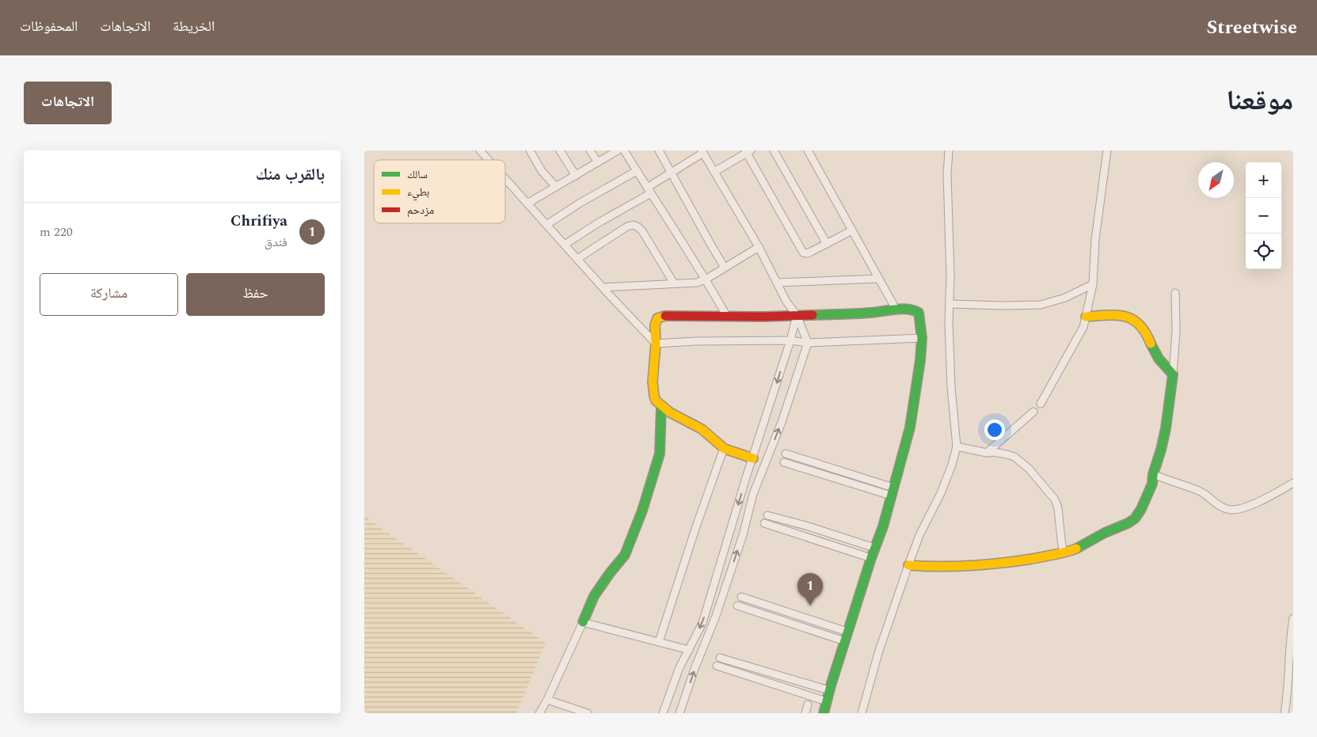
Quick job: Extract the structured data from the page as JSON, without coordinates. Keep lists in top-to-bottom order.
{
  "legend": ["سالك", "بطيء", "مزدحم"],
  "north": "bottom left",
  "page": {
    "header": "Streetwise",
    "nav": ["الخريطة", "الاتجاهات", "المحفوظات"],
    "title": "موقعنا",
    "buttons": [
      "الاتجاهات",
      ["حفظ", "مشاركة"]
    ],
    "heading": "بالقرب منك",
    "map_buttons": ["+", "−"],
    "list": [
      {
        "mark": "1",
        "name": "Chrifiya",
        "note": "فندق",
        "value": "220 m"
      }
    ],
    "pins": "1"
  }
}
